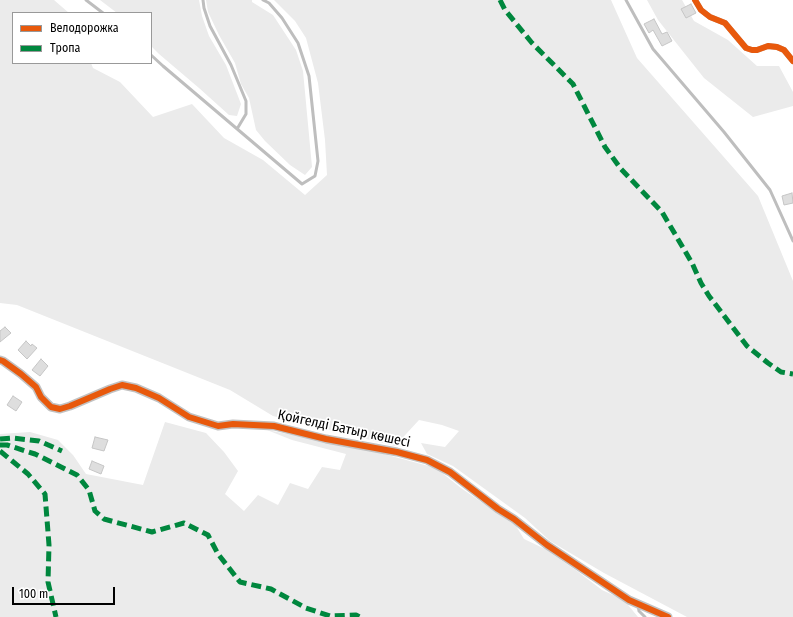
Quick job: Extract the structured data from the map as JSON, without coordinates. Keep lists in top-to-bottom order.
{
  "streets": {
    "street": ["Қойгелді Батыр көшесі"]
  },
  "legend": ["Велодорожка", "Тропа"],
  "scale_bar": "100 m"
}
